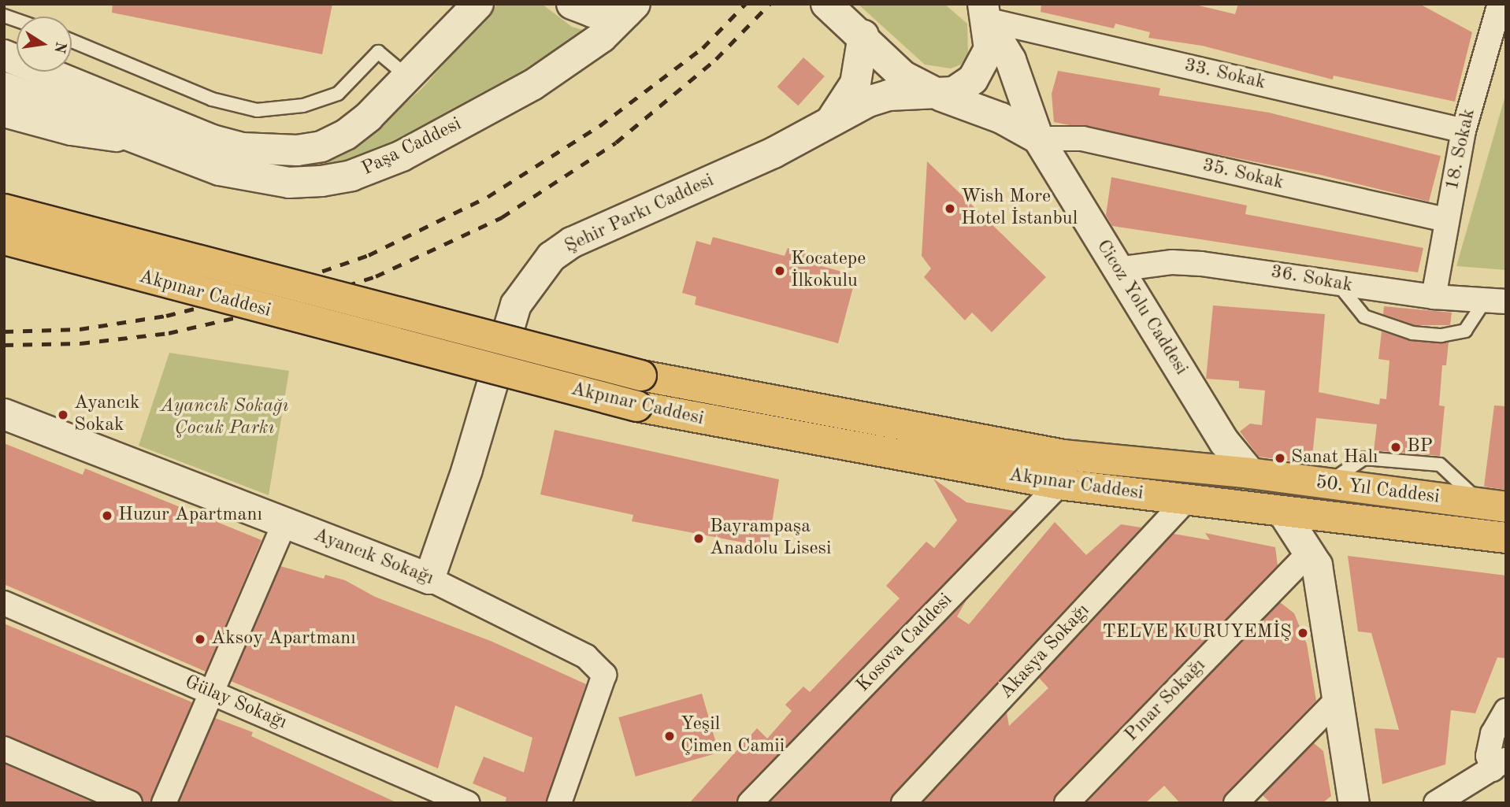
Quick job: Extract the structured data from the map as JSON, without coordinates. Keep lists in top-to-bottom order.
{
  "streets": {
    "main road": [
      "Paşa Caddesi",
      "Şehir Parkı Caddesi",
      "Akpınar Caddesi",
      "Cicoz Yolu Caddesi",
      "50. Yıl Caddesi",
      "Ayancık Sokağı"
    ],
    "street": [
      "33. Sokak",
      "18. Sokak",
      "35. Sokak",
      "36. Sokak",
      "Kosova Caddesi",
      "Akasya Sokağı",
      "Pınar Sokağı",
      "Gülay Sokağı"
    ]
  },
  "crossings": [
    ["33. Sokak", "18. Sokak"],
    ["33. Sokak", "Şehir Parkı Caddesi"],
    ["33. Sokak", "Cicoz Yolu Caddesi"],
    ["18. Sokak", "35. Sokak"],
    ["18. Sokak", "36. Sokak"],
    ["35. Sokak", "Cicoz Yolu Caddesi"],
    ["Şehir Parkı Caddesi", "Cicoz Yolu Caddesi"],
    ["Şehir Parkı Caddesi", "Ayancık Sokağı"],
    ["36. Sokak", "Cicoz Yolu Caddesi"],
    ["Akpınar Caddesi", "Cicoz Yolu Caddesi"],
    ["Akpınar Caddesi", "50. Yıl Caddesi"],
    ["Akpınar Caddesi", "Kosova Caddesi"],
    ["Akpınar Caddesi", "Akasya Sokağı"],
    ["Cicoz Yolu Caddesi", "50. Yıl Caddesi"]
  ],
  "parks": ["Ayancık Sokağı Çocuk Parkı"],
  "places": [
    "Wish More Hotel İstanbul",
    "Kocatepe İlkokulu",
    "Ayancık Sokak",
    "BP",
    "Sanat Halı",
    "Huzur Apartmanı",
    "Bayrampaşa Anadolu Lisesi",
    "TELVE KURUYEMİŞ",
    "Aksoy Apartmanı",
    "Yeşil Çimen Camii"
  ],
  "north": "right"
}
